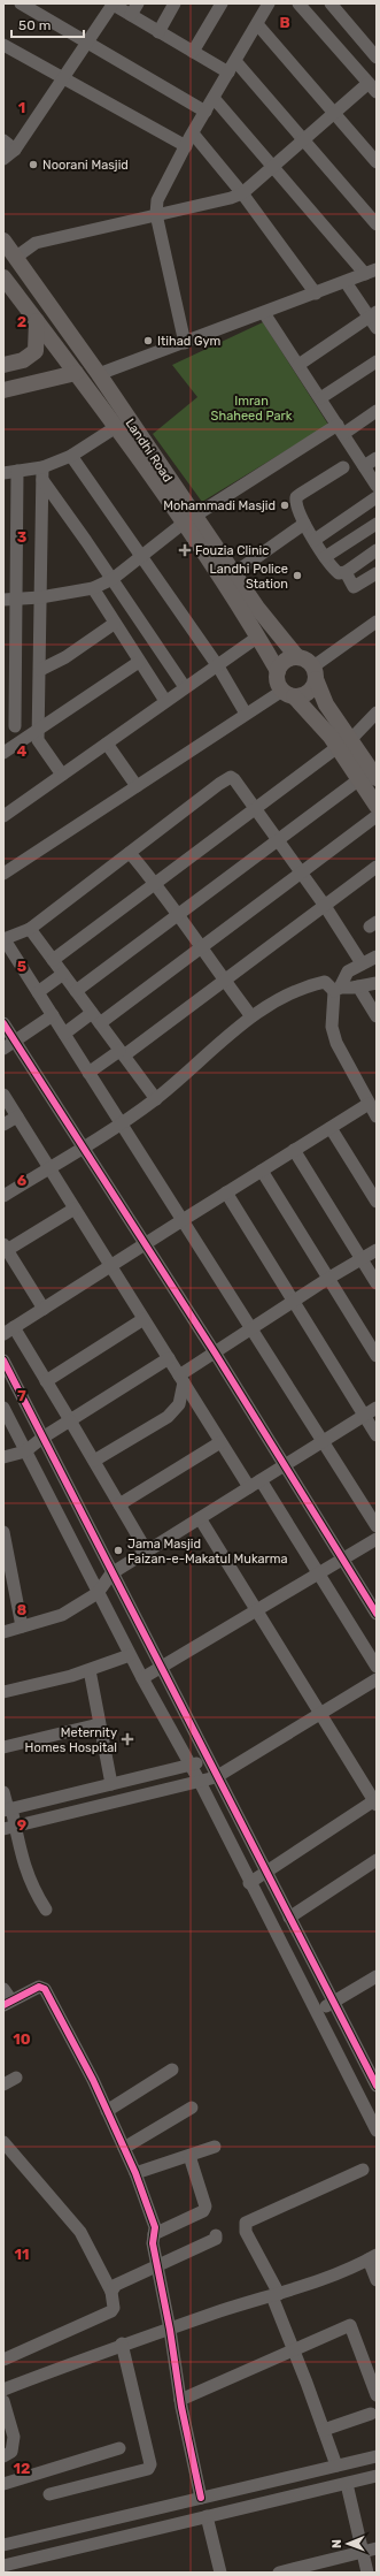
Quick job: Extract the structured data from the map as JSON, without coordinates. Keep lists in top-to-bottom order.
{
  "streets": {
    "main road": ["Landhi Road"]
  },
  "parks": ["Imran Shaheed Park"],
  "places": {
    "other": [
      "Noorani Masjid",
      "Itihad Gym",
      "Mohammadi Masjid",
      "Landhi Police Station",
      "Jama Masjid Faizan-e-Makatul Mukarma"
    ],
    "health": ["Fouzia Clinic", "Meternity Homes Hospital"]
  },
  "scale_bar": "50 m",
  "north": "left",
  "grid": {
    "columns": ["B"],
    "rows": [
      "1",
      "2",
      "3",
      "4",
      "5",
      "6",
      "7",
      "8",
      "9",
      "10",
      "11",
      "12"
    ]
  }
}
